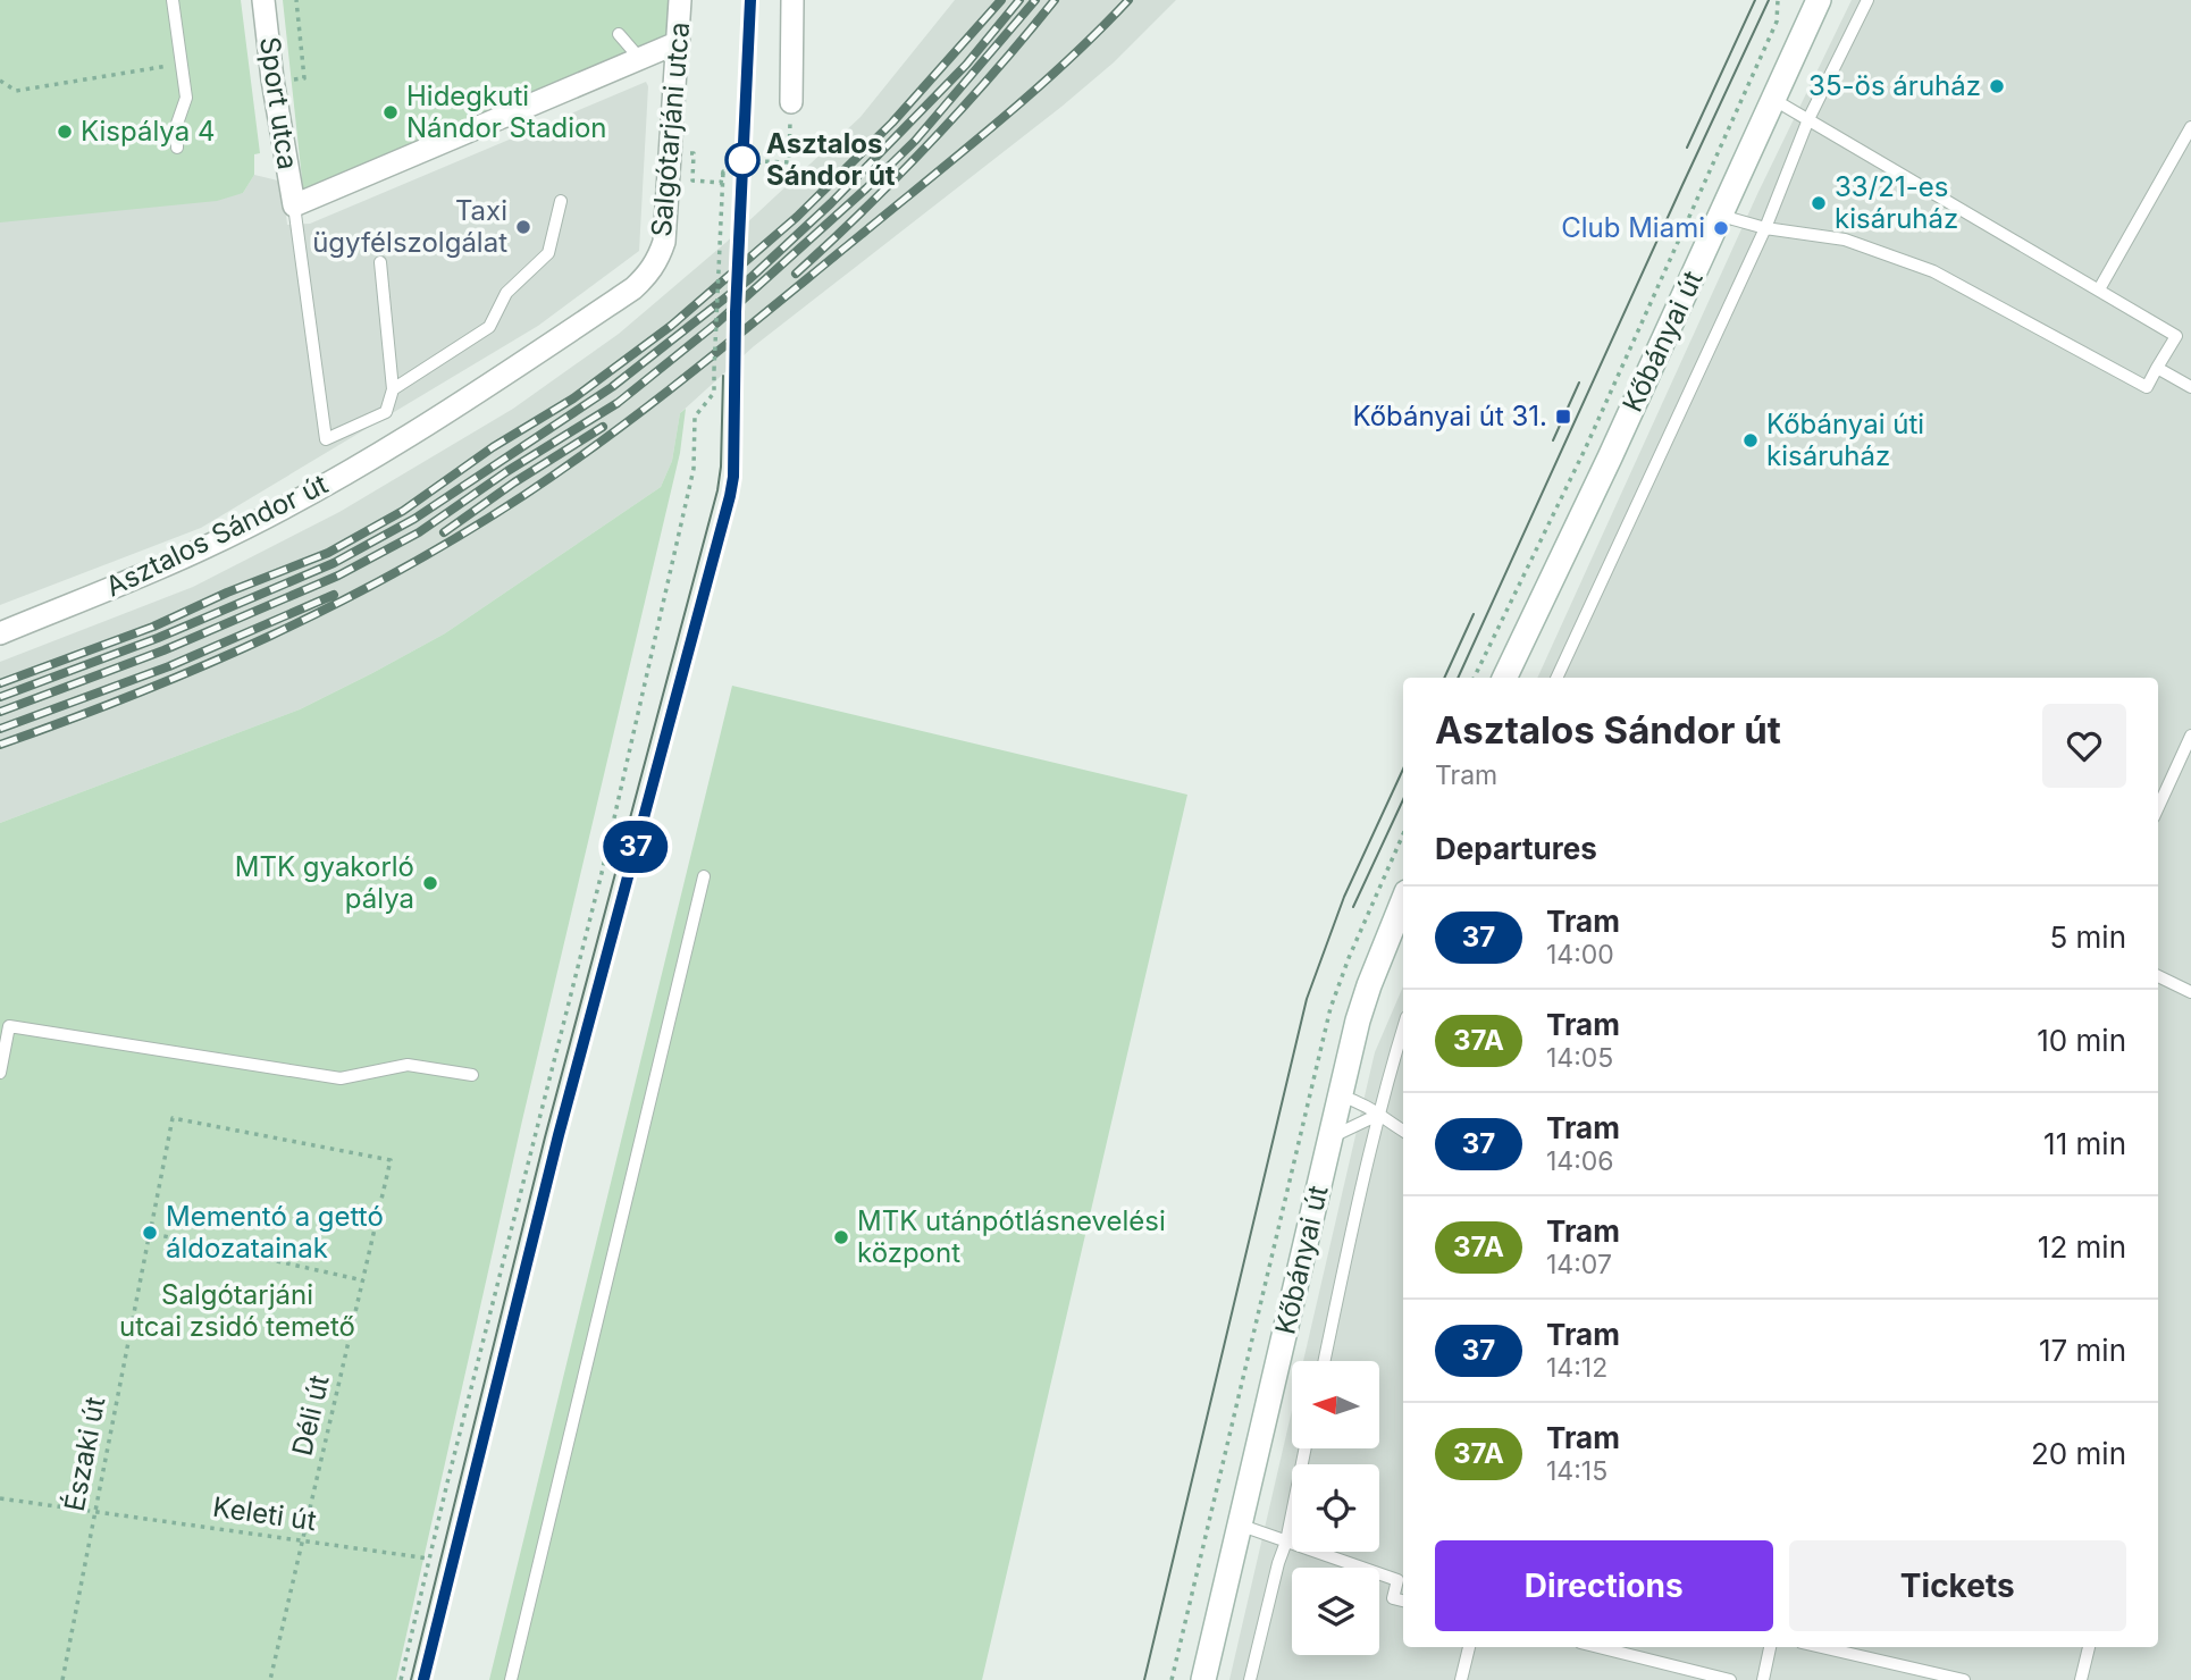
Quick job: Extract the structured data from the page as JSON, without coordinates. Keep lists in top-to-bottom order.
{
  "streets": {
    "main road": ["Kőbányai út"],
    "street": ["Sport utca", "Salgótarjáni utca", "Asztalos Sándor út"],
    "path": ["Déli út", "Északi út", "Keleti út"]
  },
  "crossings": [
    ["Salgótarjáni utca", "Asztalos Sándor út"],
    ["Déli út", "Északi út"],
    ["Déli út", "Keleti út"],
    ["Északi út", "Keleti út"]
  ],
  "parks": ["Salgótarjáni utcai zsidó temető"],
  "places": {
    "other": [
      "35-ös áruház",
      "Hidegkuti Nándor Stadion",
      "Kispálya 4",
      "Asztalos Sándor út",
      "33/21-es kisáruház",
      "Taxi ügyfélszolgálat",
      "Club Miami",
      "Kőbányai úti kisáruház",
      "MTK gyakorló pálya",
      "Mementó a gettó áldozatainak",
      "MTK utánpótlásnevelési központ"
    ],
    "transit": ["Kőbányai út 31."]
  },
  "lines": ["tram line 37"],
  "north": "left",
  "page": {
    "on_map": "37",
    "heading": [
      ["Asztalos Sándor út", "Tram"],
      "Departures"
    ],
    "list": [
      {
        "mark": "37",
        "name": "Tram",
        "note": "14:00",
        "value": "5 min"
      },
      {
        "mark": "37A",
        "name": "Tram",
        "note": "14:05",
        "value": "10 min"
      },
      {
        "mark": "37",
        "name": "Tram",
        "note": "14:06",
        "value": "11 min"
      },
      {
        "mark": "37A",
        "name": "Tram",
        "note": "14:07",
        "value": "12 min"
      },
      {
        "mark": "37",
        "name": "Tram",
        "note": "14:12",
        "value": "17 min"
      },
      {
        "mark": "37A",
        "name": "Tram",
        "note": "14:15",
        "value": "20 min"
      }
    ],
    "buttons": ["Directions", "Tickets"]
  }
}
